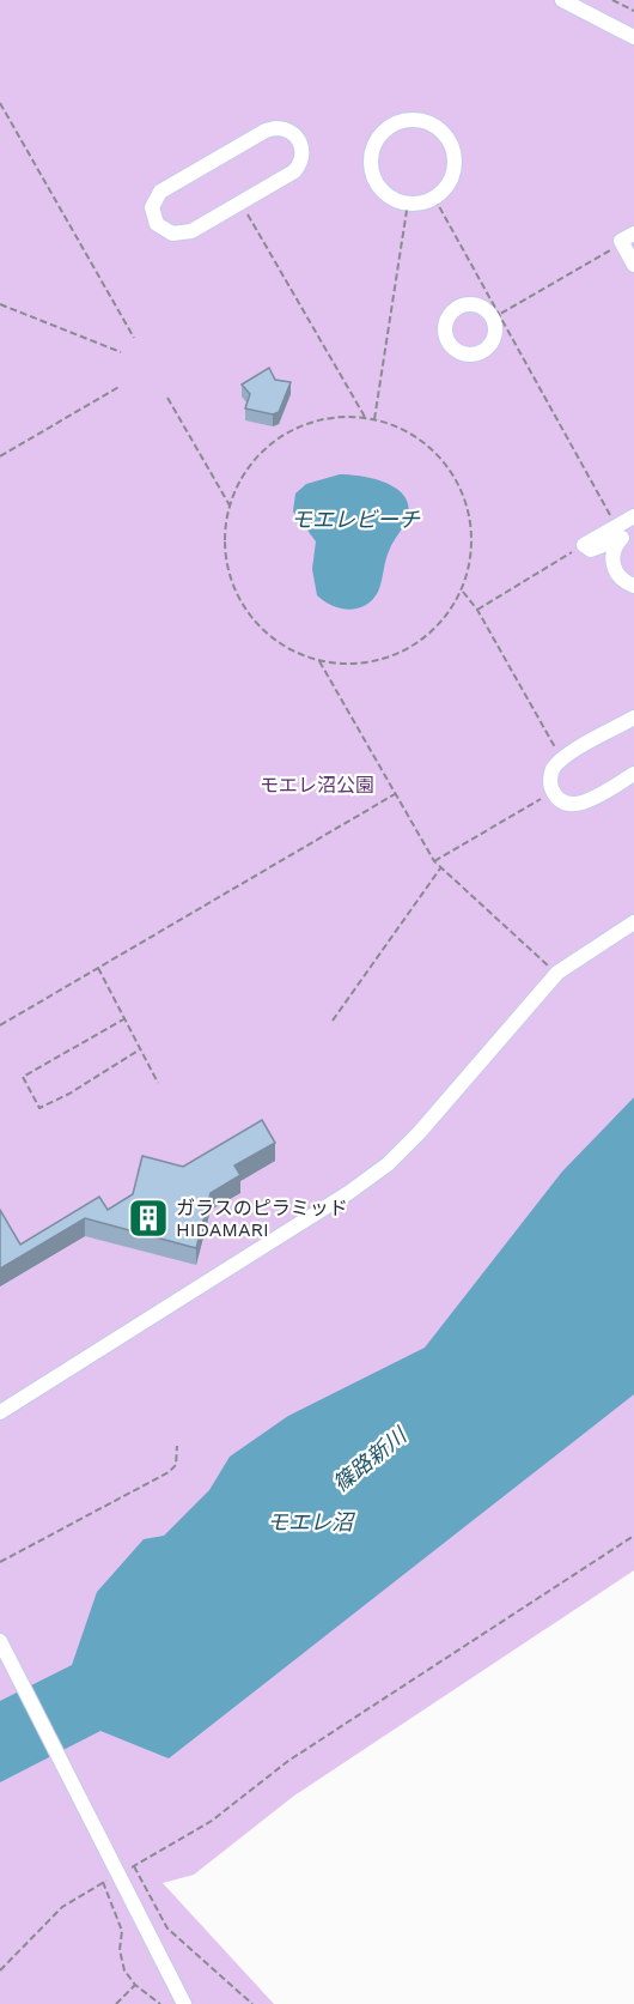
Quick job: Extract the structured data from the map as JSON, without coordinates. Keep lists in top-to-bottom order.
{
  "water": ["モエレビーチ", "篠路新川", "モエレ沼"],
  "parks": ["モエレ沼公園"],
  "places": {
    "building": ["ガラスのピラミッド HIDAMARI"]
  }
}
